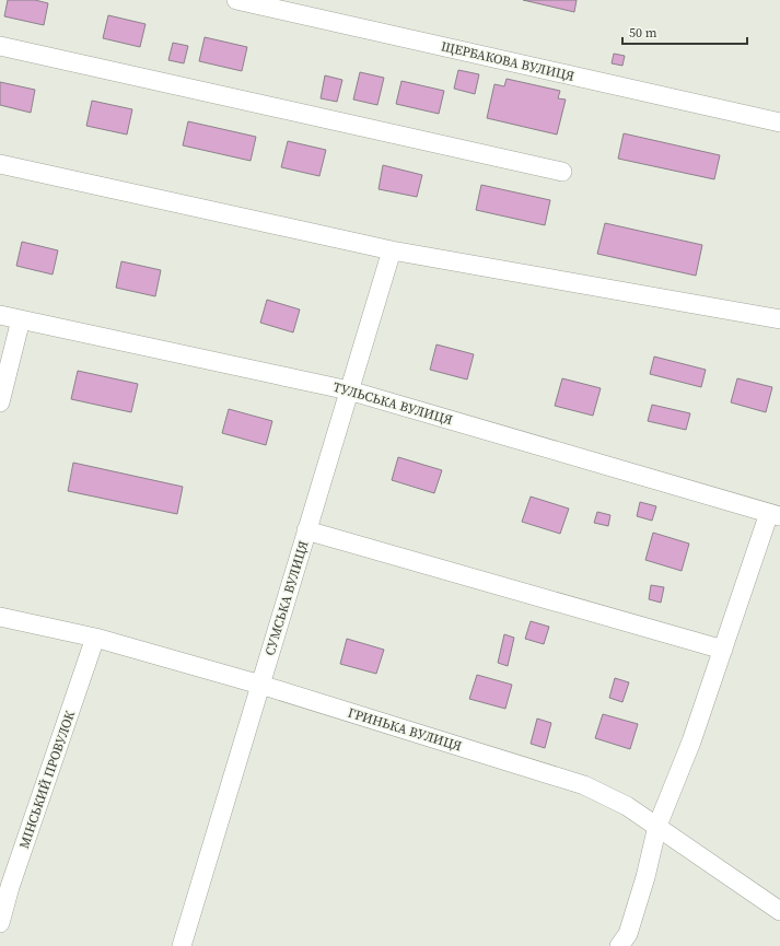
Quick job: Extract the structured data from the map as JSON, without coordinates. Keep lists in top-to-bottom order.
{
  "streets": {
    "street": [
      "ЩЕРБАКОВА ВУЛИЦЯ",
      "ТУЛЬСЬКА ВУЛИЦЯ",
      "СУМСЬКА ВУЛИЦЯ",
      "ГРИНЬКА ВУЛИЦЯ",
      "МІНСЬКИЙ ПРОВУЛОК"
    ]
  },
  "crossings": [
    ["ТУЛЬСЬКА ВУЛИЦЯ", "СУМСЬКА ВУЛИЦЯ"],
    ["СУМСЬКА ВУЛИЦЯ", "ГРИНЬКА ВУЛИЦЯ"],
    ["ГРИНЬКА ВУЛИЦЯ", "МІНСЬКИЙ ПРОВУЛОК"]
  ],
  "scale_bar": "50 m"
}
